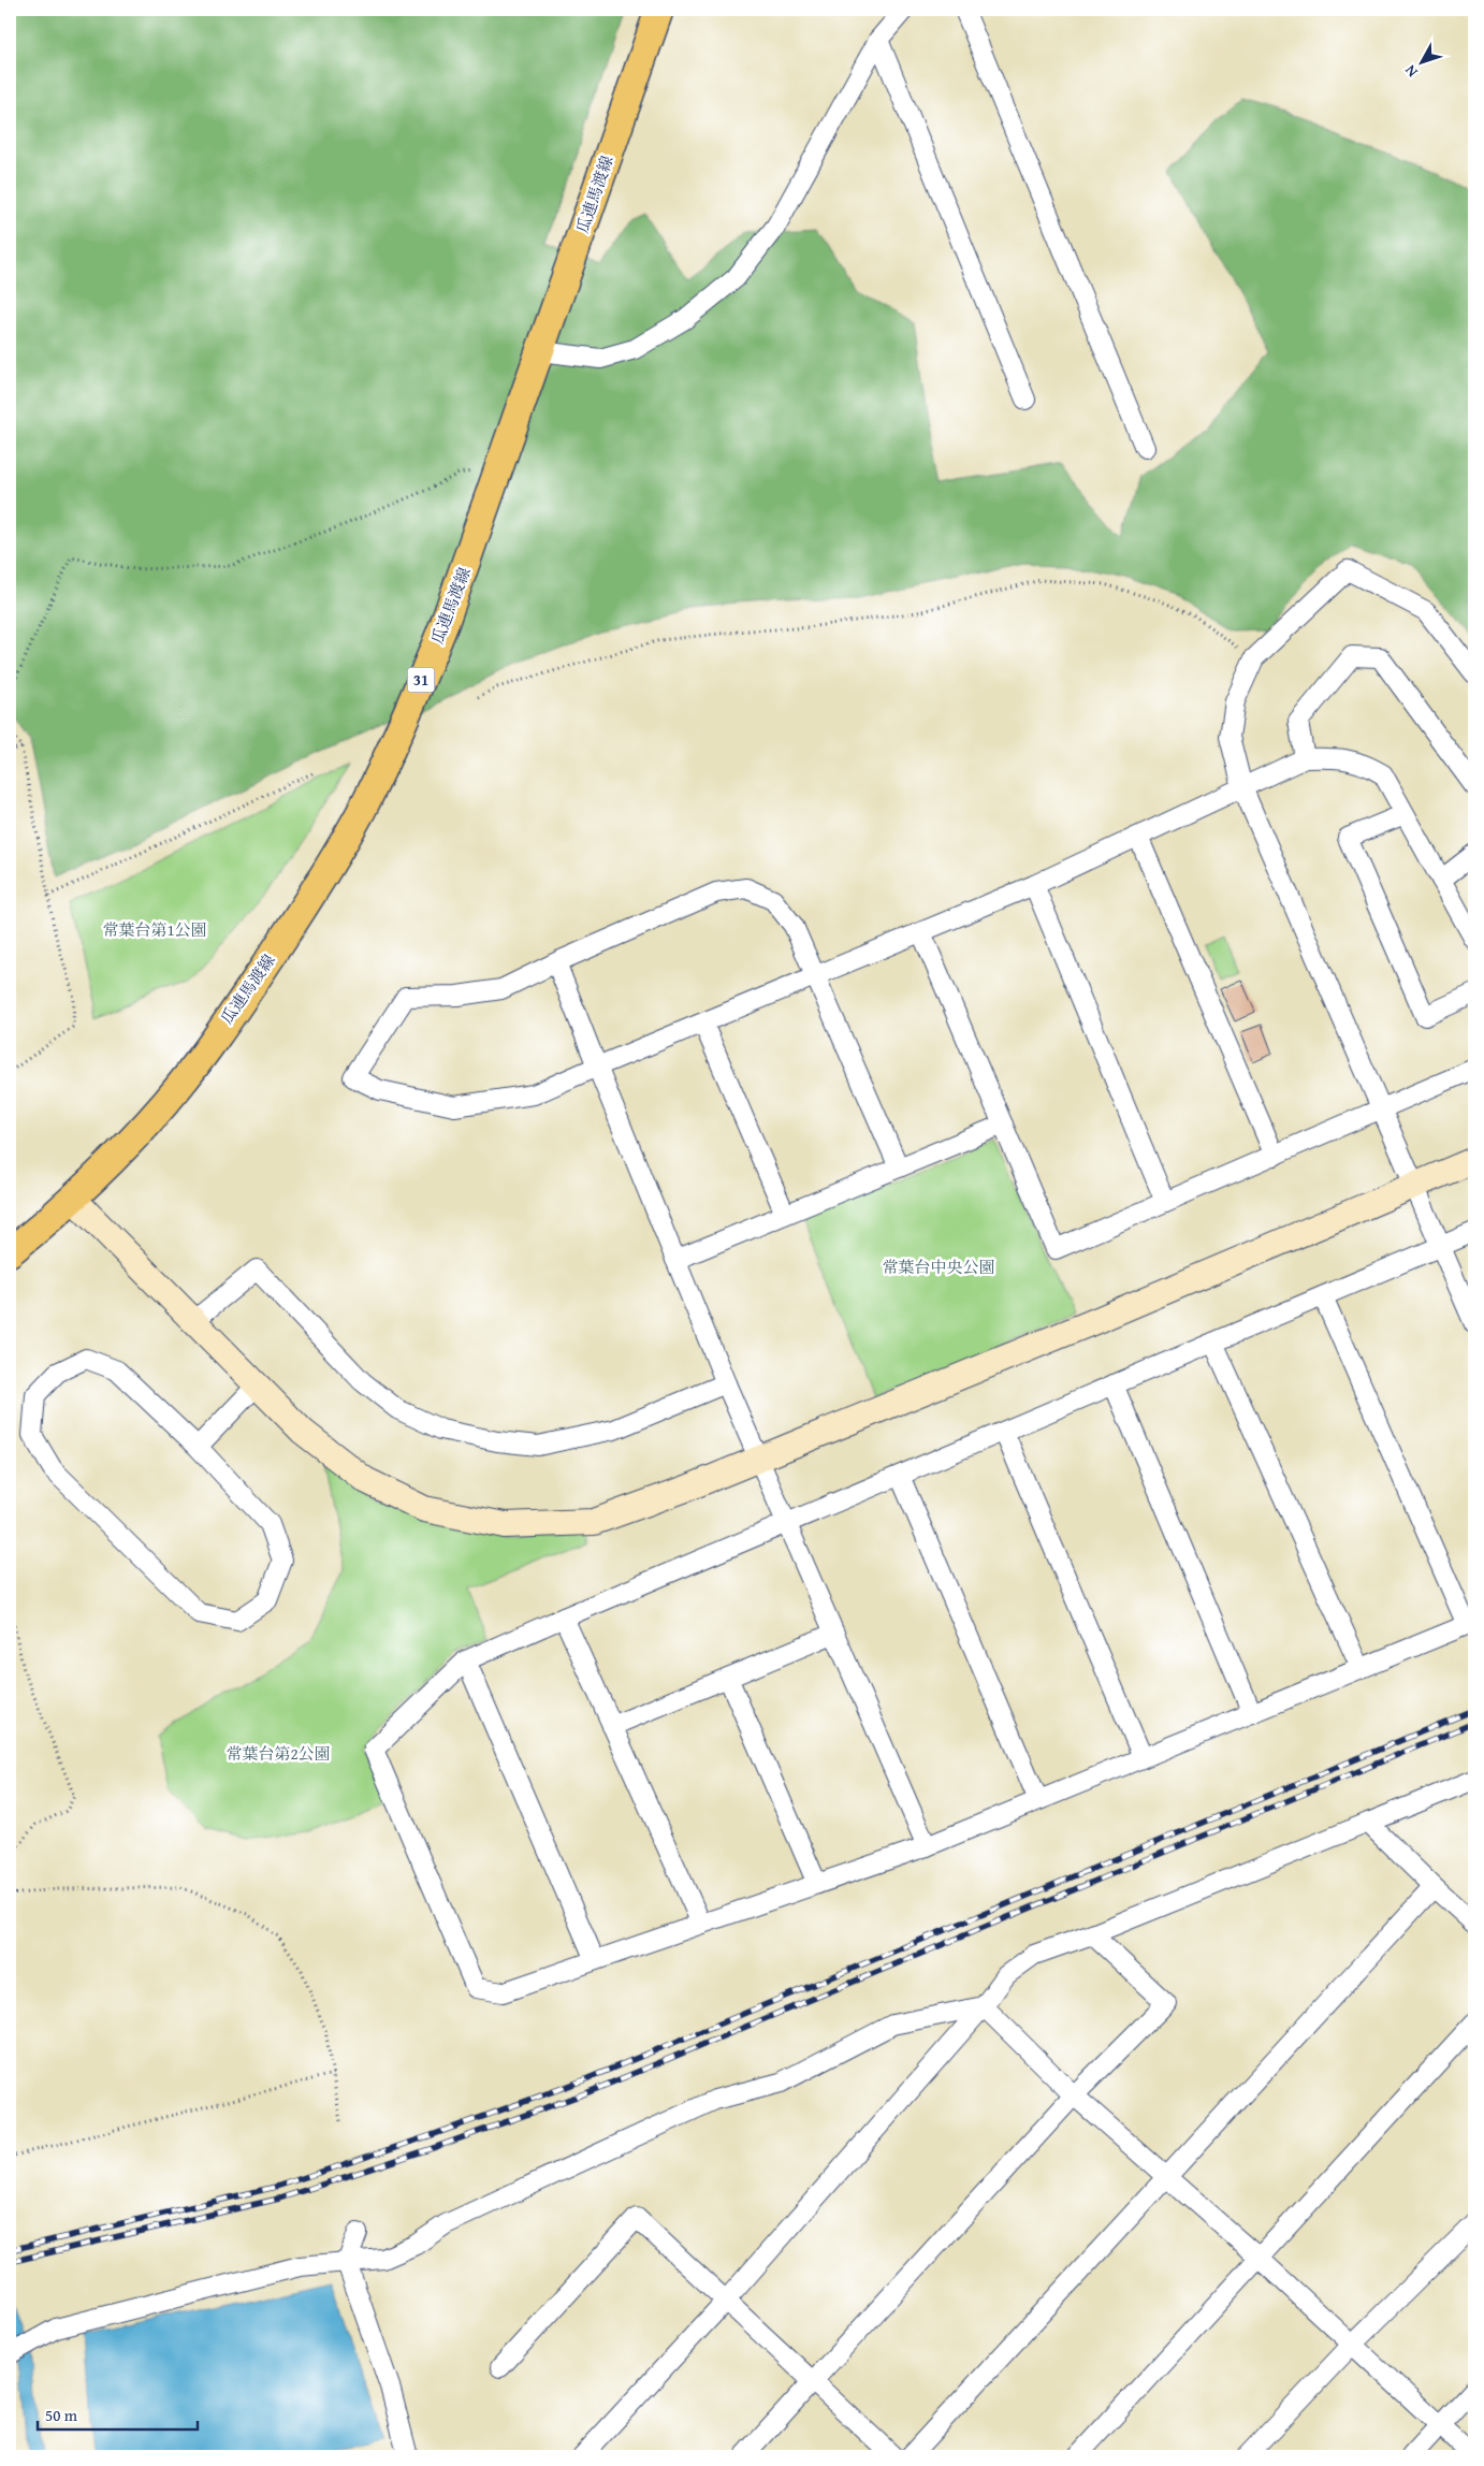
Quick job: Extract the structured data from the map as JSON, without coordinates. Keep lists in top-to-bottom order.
{
  "streets": {
    "main road": ["瓜連馬渡線", "31"]
  },
  "parks": ["常葉台第1公園", "常葉台中央公園", "常葉台第2公園"],
  "scale_bar": "50 m",
  "north": "bottom left"
}
